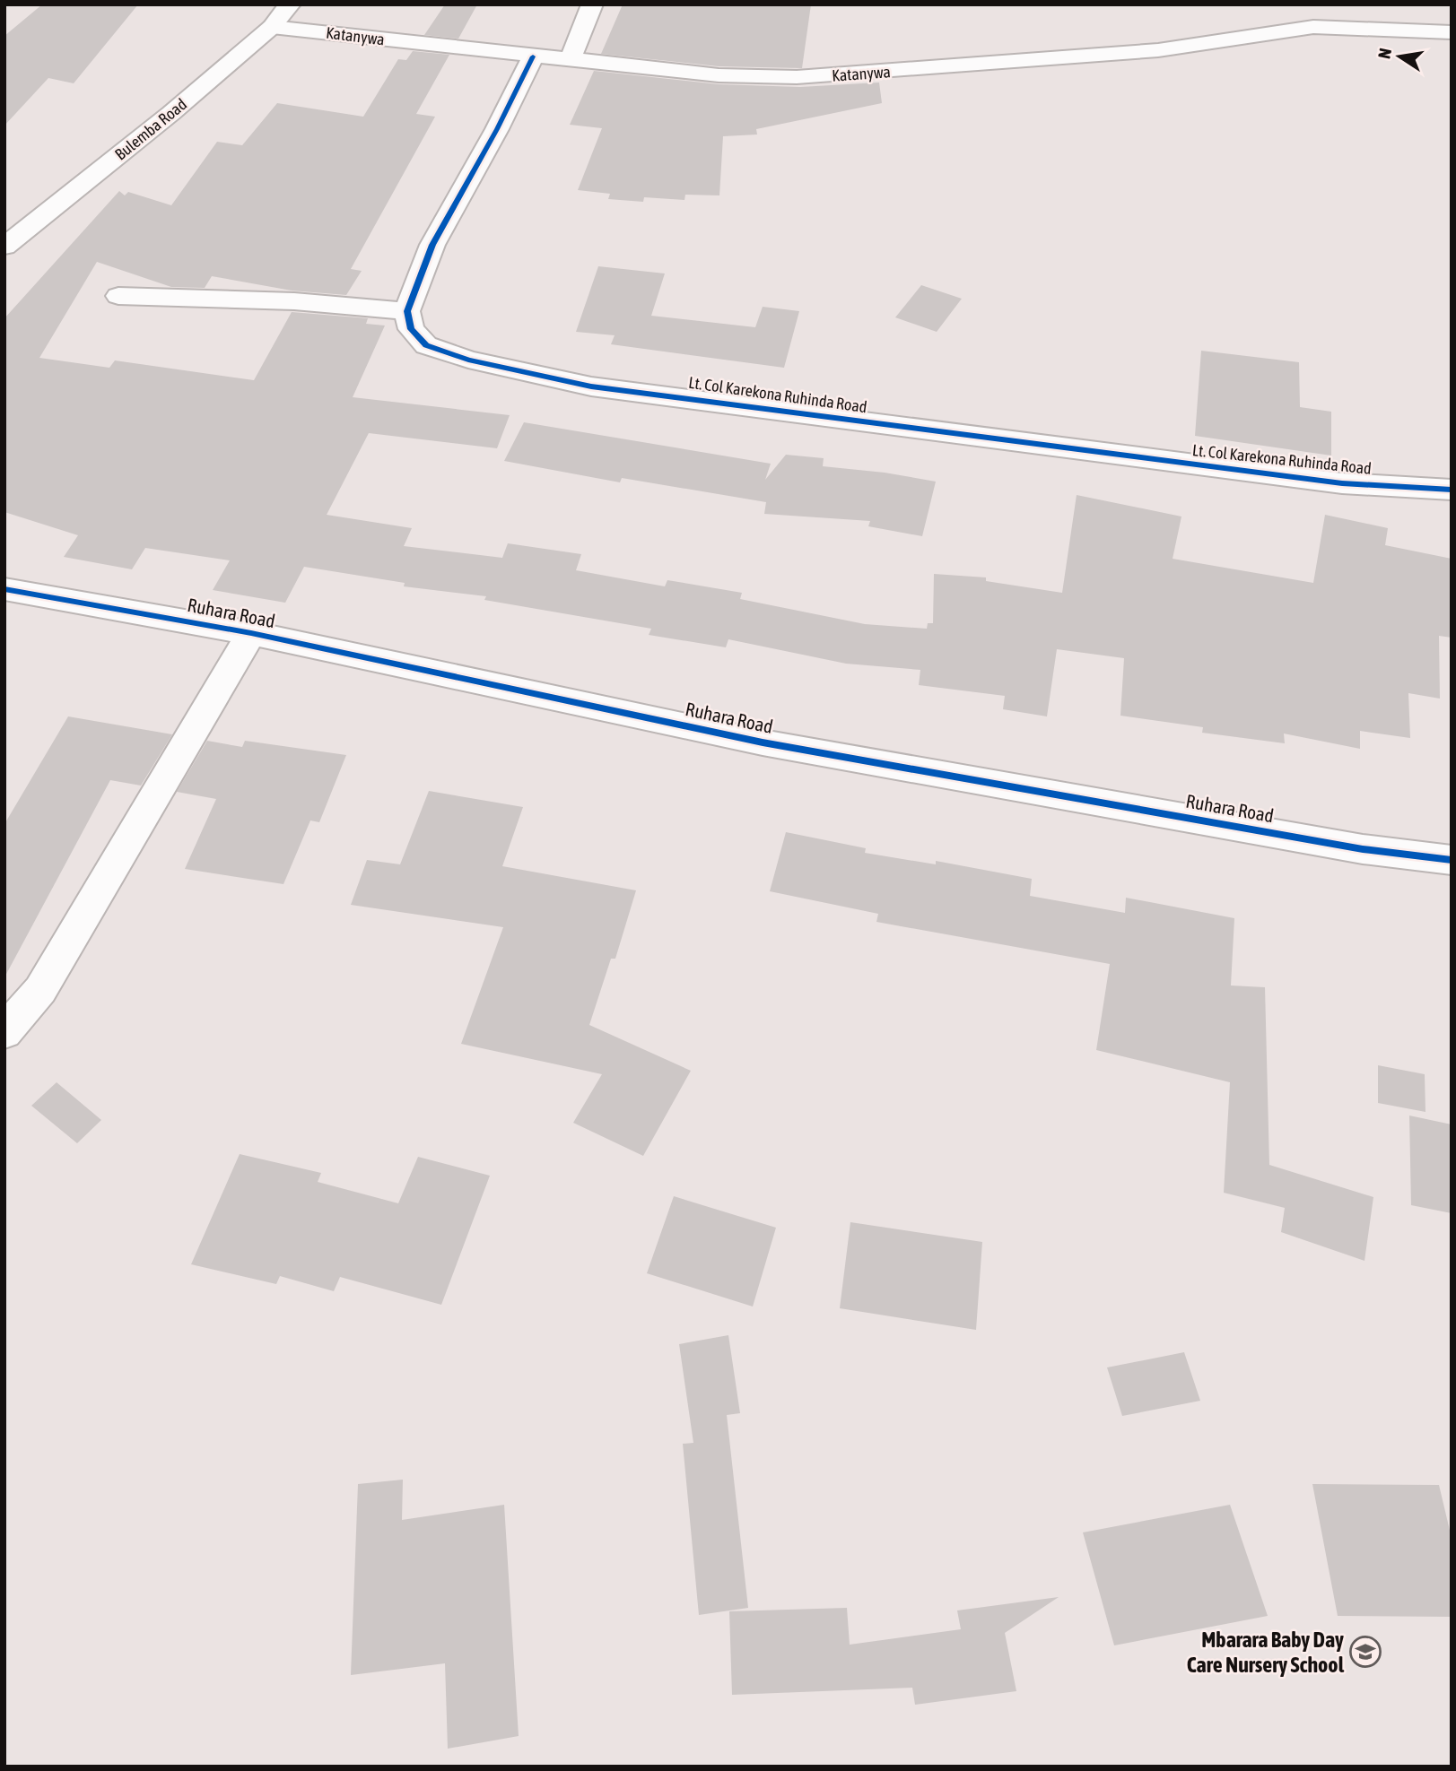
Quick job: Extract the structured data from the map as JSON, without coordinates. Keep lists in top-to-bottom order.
{
  "streets": {
    "street": [
      "Katanywa",
      "Bulemba Road",
      "Lt. Col Karekona Ruhinda Road",
      "Ruhara Road"
    ]
  },
  "crossings": [
    ["Katanywa", "Bulemba Road"]
  ],
  "places": {
    "school or university": ["Mbarara Baby Day Care Nursery School"]
  },
  "north": "left"
}
